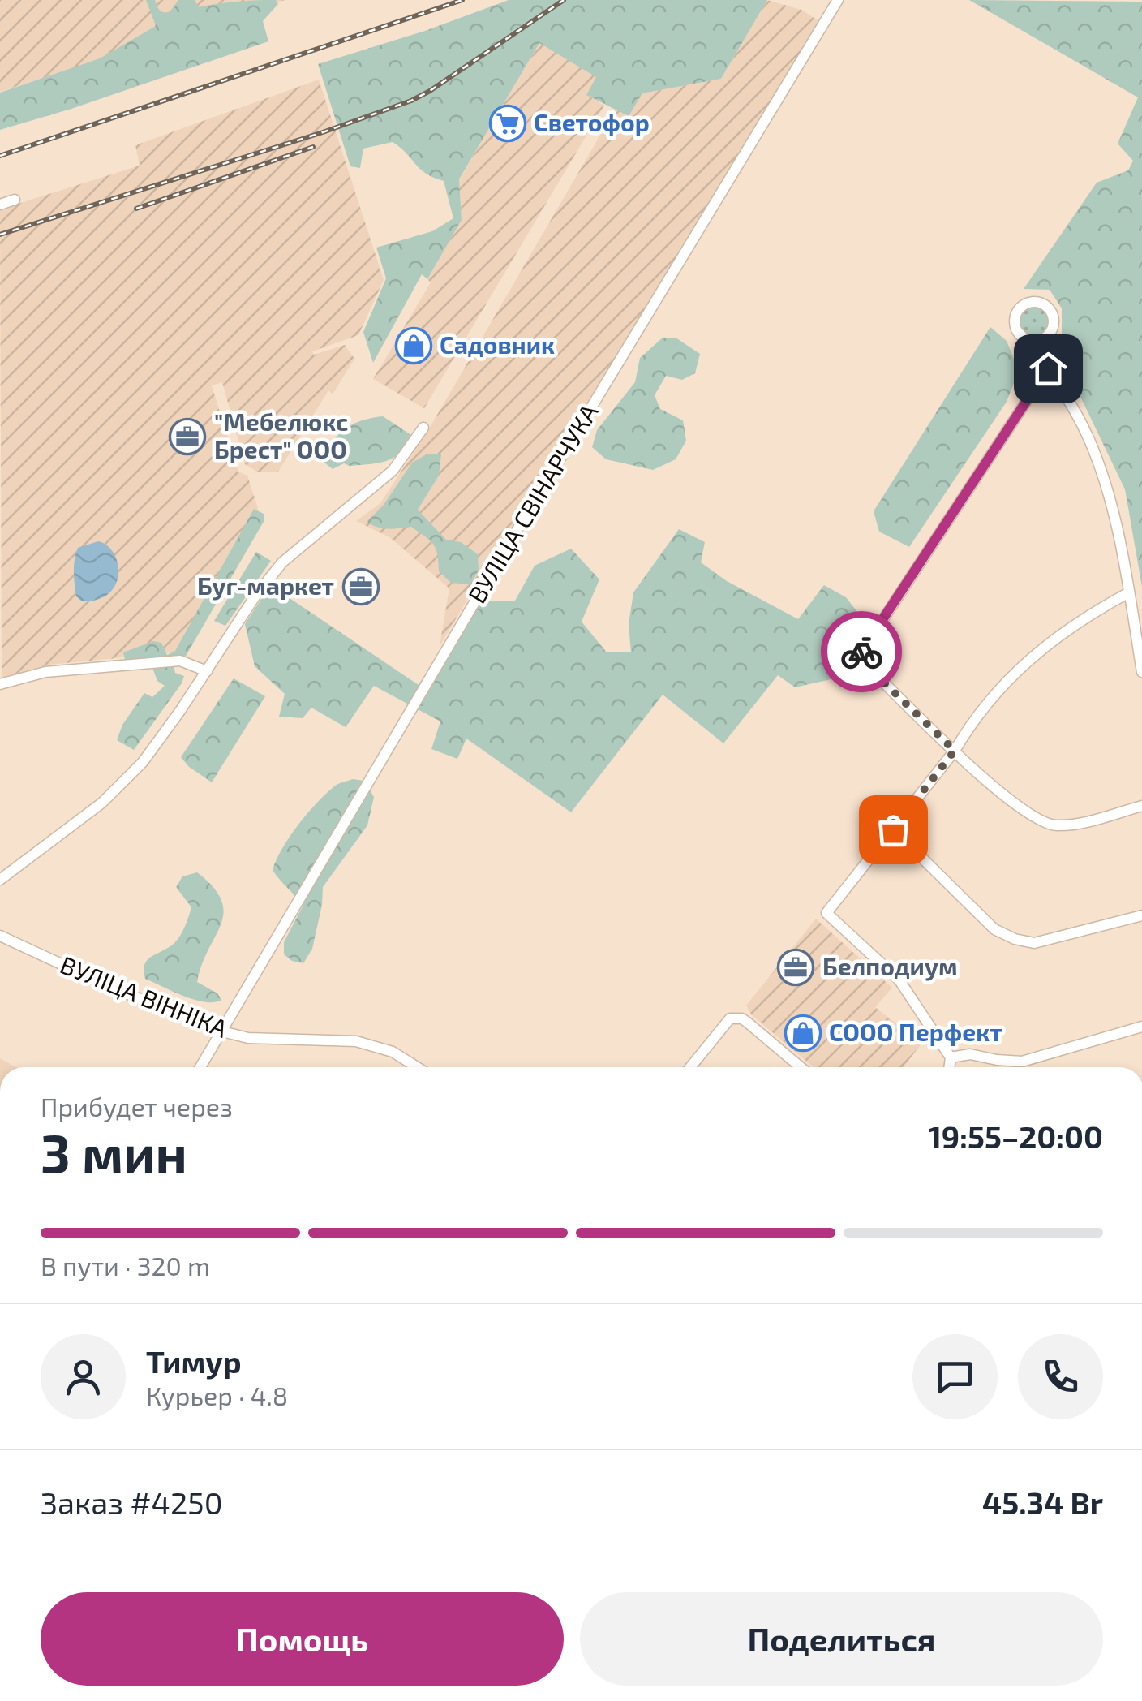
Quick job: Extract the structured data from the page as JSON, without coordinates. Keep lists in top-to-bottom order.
{
  "streets": {
    "street": ["ВУЛІЦА СВІНАРЧУКА", "ВУЛІЦА ВІННІКА"]
  },
  "crossings": [
    ["ВУЛІЦА СВІНАРЧУКА", "ВУЛІЦА ВІННІКА"]
  ],
  "places": {
    "supermarket": ["Светофор"],
    "shop": ["Садовник", "СООО Перфект"],
    "office": ["\"Мебелюкс Брест\" ООО", "Буг-маркет", "Белподиум"]
  },
  "page": {
    "heading": ["3 мин", "Прибудет через", "19:55–20:00"],
    "panel": [
      "Тимур",
      "Курьер · 4.8",
      "Заказ #4250",
      "45.34 Br"
    ],
    "bar": "В пути · 320 m",
    "buttons": ["Помощь", "Поделиться"]
  }
}
